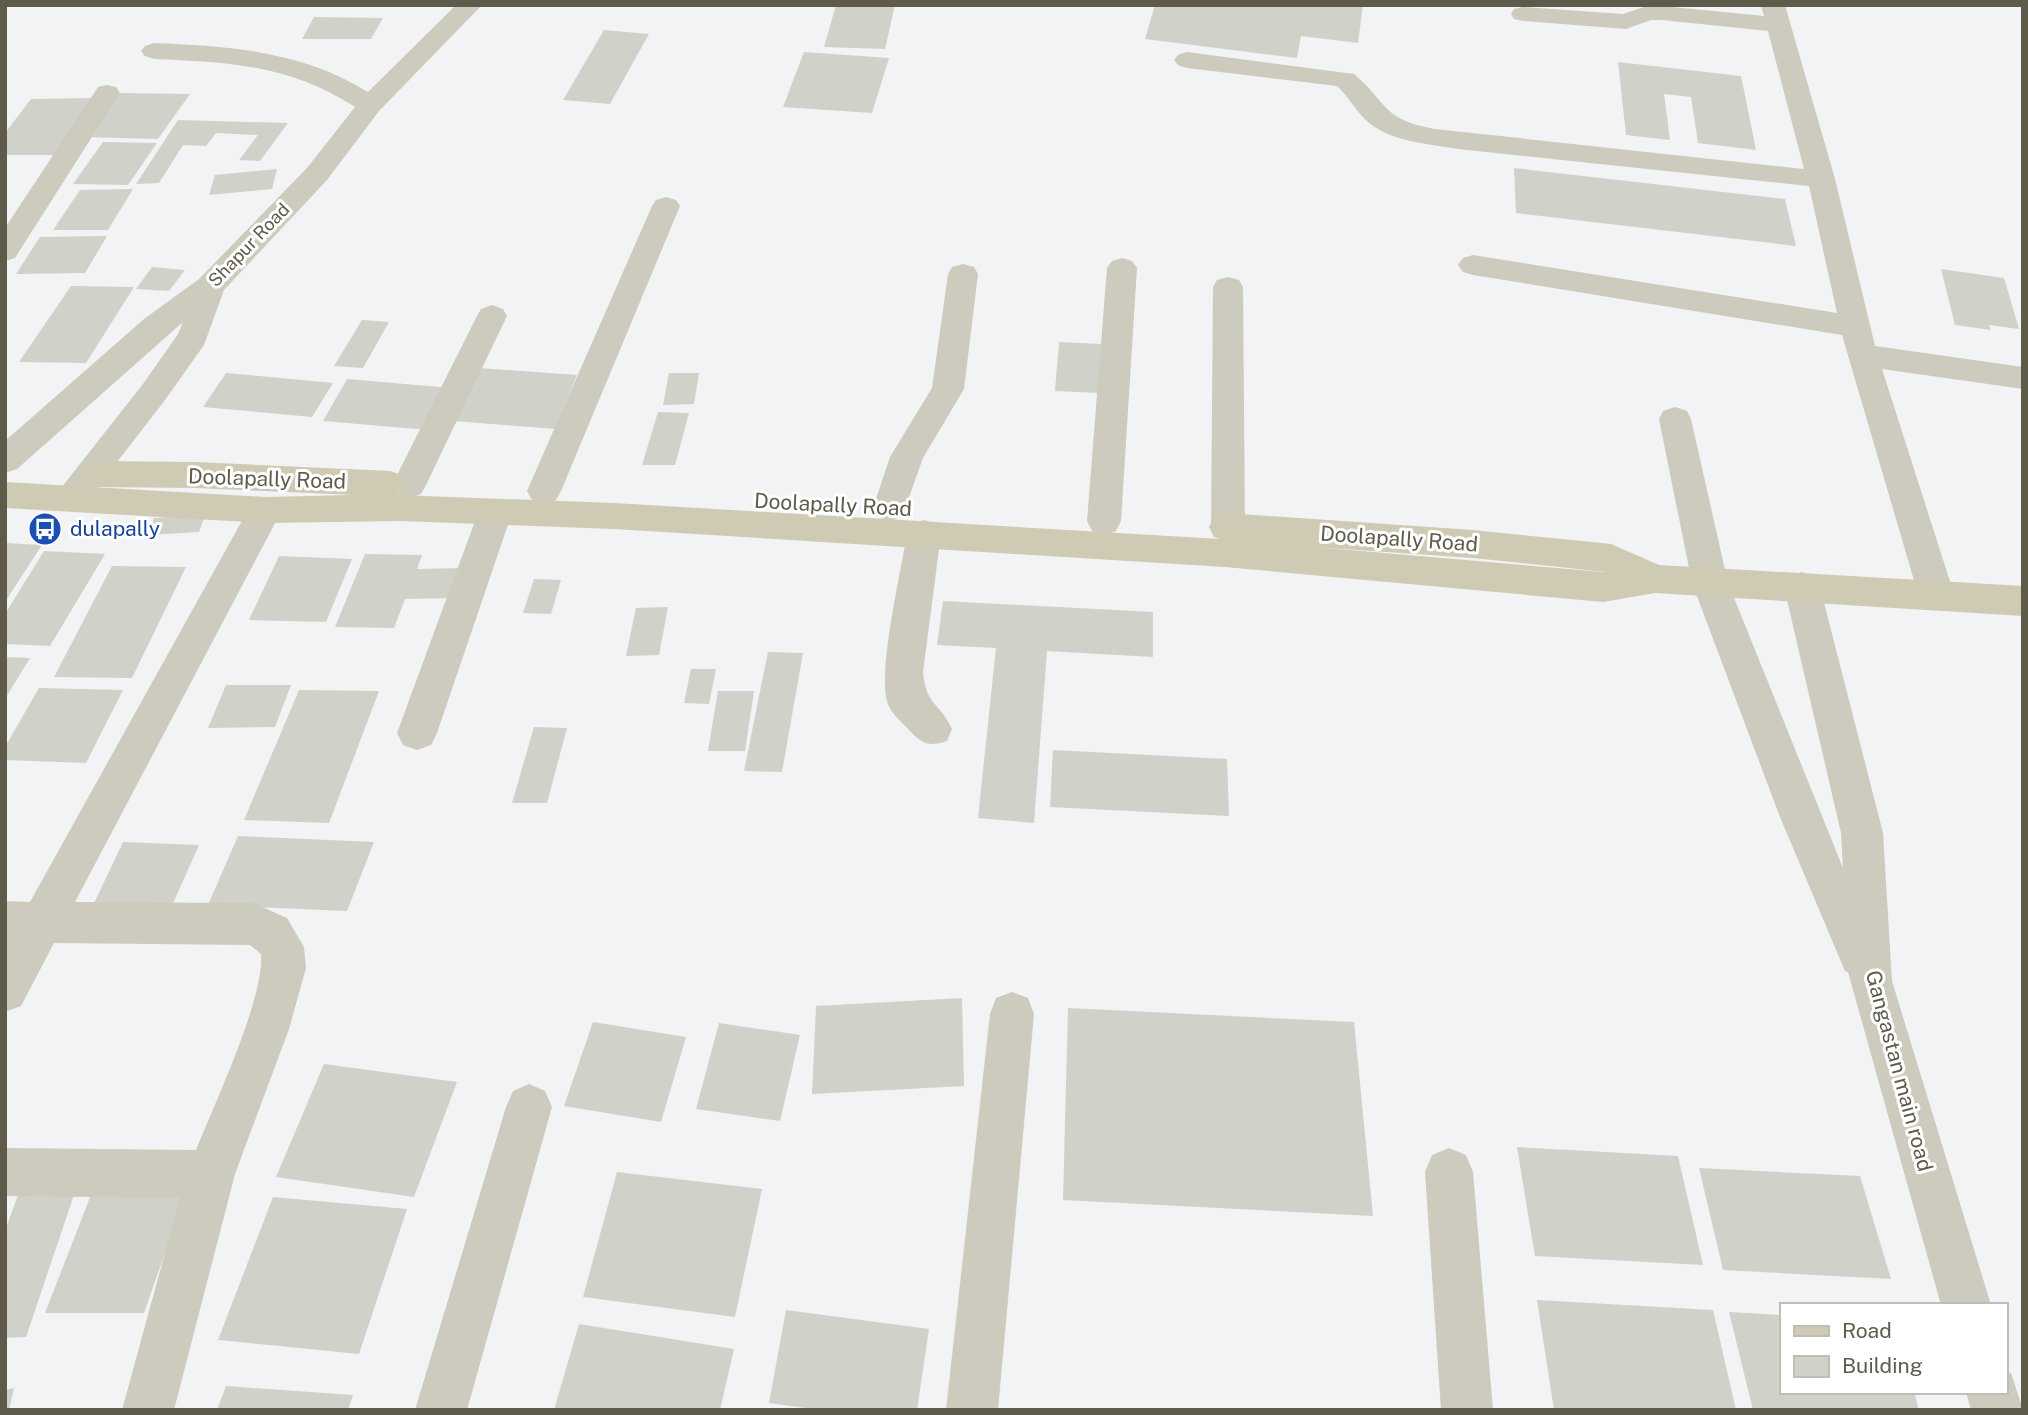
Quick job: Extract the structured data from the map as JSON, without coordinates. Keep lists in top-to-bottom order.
{
  "streets": {
    "main road": ["Doolapally Road"],
    "street": ["Shapur Road", "Gangastan main road"]
  },
  "crossings": [
    ["Doolapally Road", "Gangastan main road"]
  ],
  "places": {
    "bus stop": ["dulapally"]
  },
  "legend": ["Road", "Building"]
}
